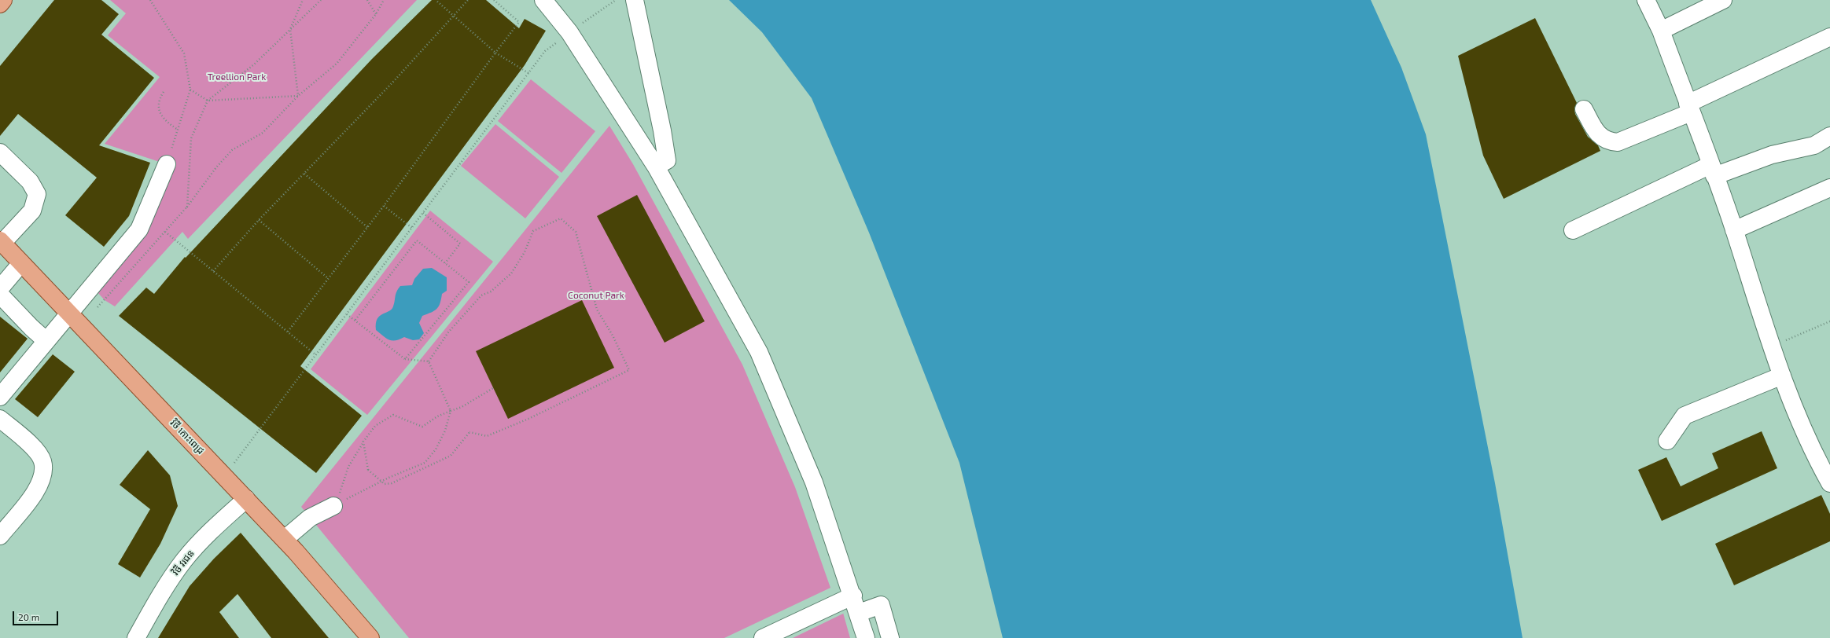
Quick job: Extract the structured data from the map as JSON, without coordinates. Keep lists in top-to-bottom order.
{
  "streets": {
    "main road": ["វិថី កោះពេជ្រ"],
    "street": ["វិថី វរជន"]
  },
  "crossings": [
    ["វិថី កោះពេជ្រ", "វិថី វរជន"]
  ],
  "parks": ["Treellion Park", "Coconut Park"],
  "scale_bar": "20 m"
}
